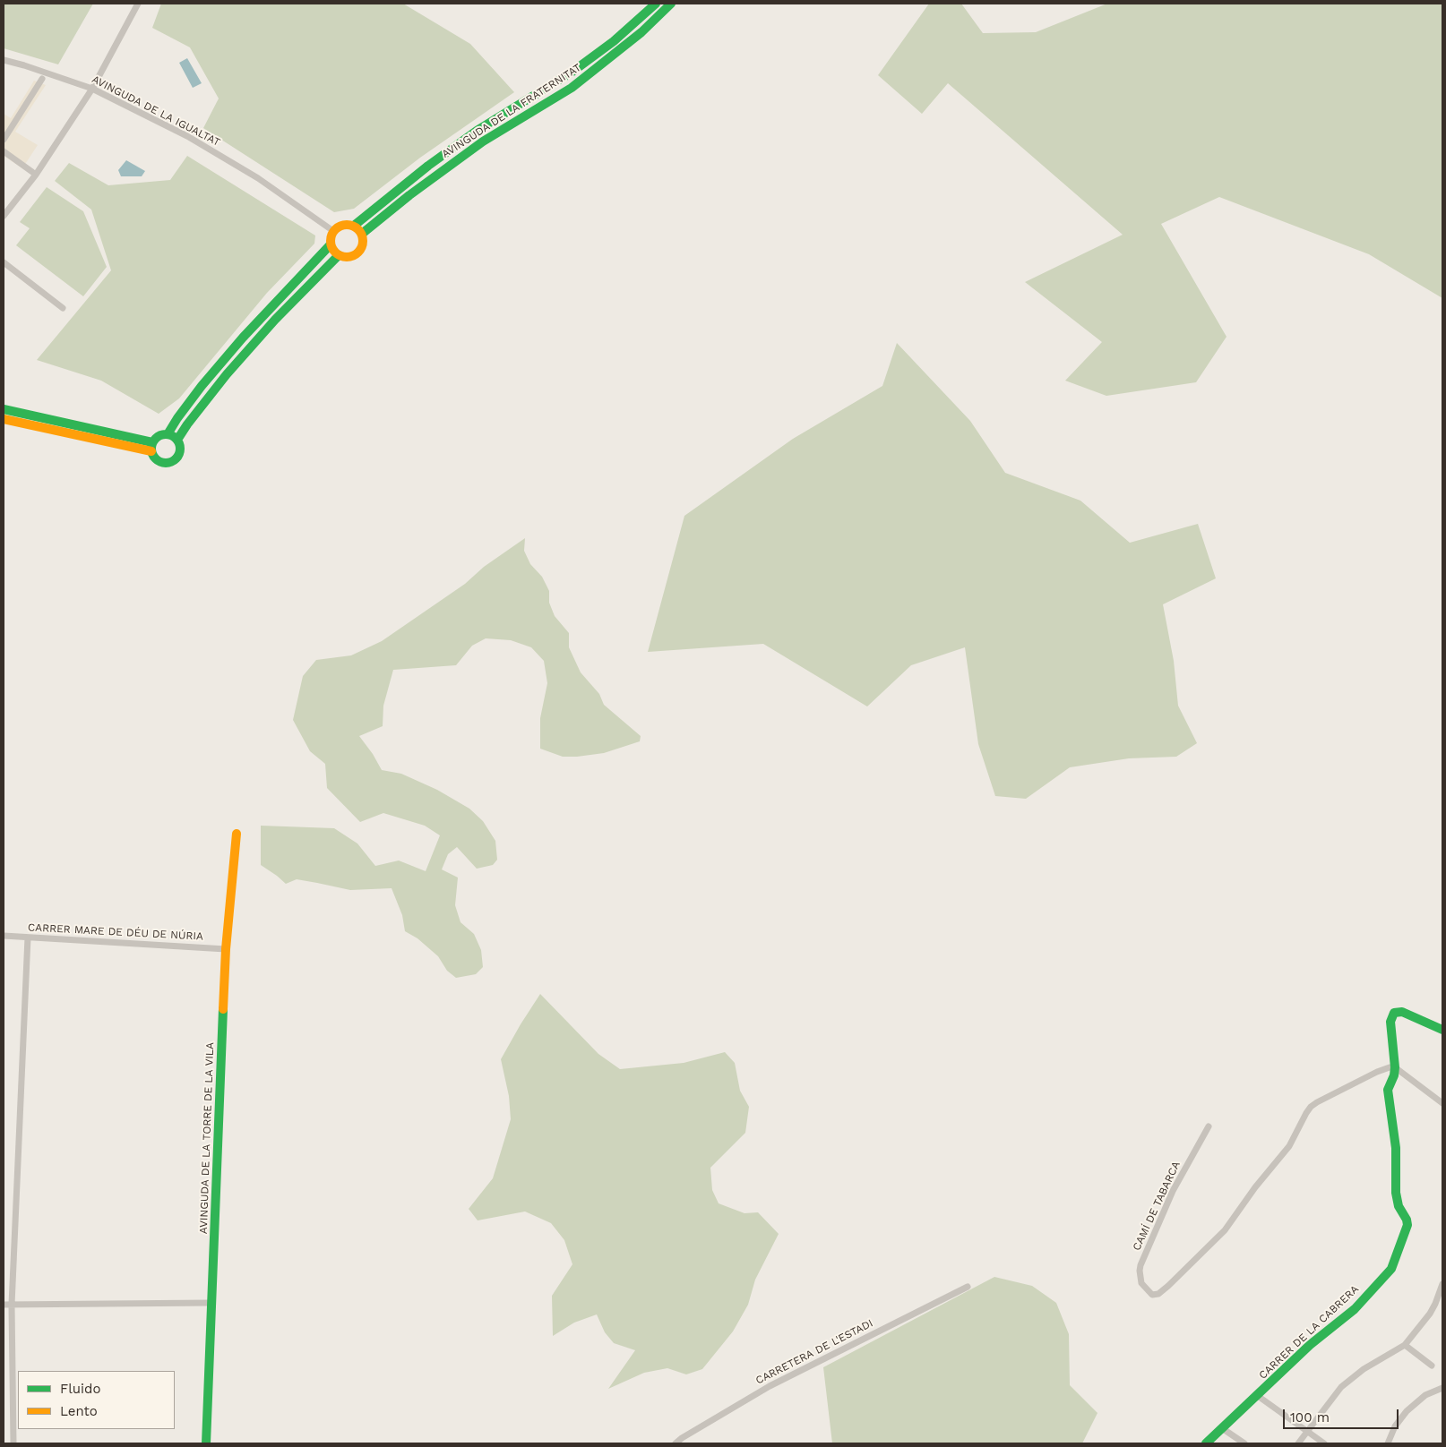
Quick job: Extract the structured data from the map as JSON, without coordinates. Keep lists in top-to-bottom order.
{
  "streets": {
    "street": [
      "AVINGUDA DE LA IGUALTAT",
      "AVINGUDA DE LA FRATERNITAT",
      "CARRER MARE DE DÉU DE NÚRIA",
      "AVINGUDA DE LA TORRE DE LA VILA",
      "CAMÍ DE TABARCA",
      "CARRER DE LA CABRERA",
      "CARRETERA DE L'ESTADI"
    ]
  },
  "crossings": [
    ["AVINGUDA DE LA IGUALTAT", "AVINGUDA DE LA FRATERNITAT"],
    ["CARRER MARE DE DÉU DE NÚRIA", "AVINGUDA DE LA TORRE DE LA VILA"],
    ["CAMÍ DE TABARCA", "CARRER DE LA CABRERA"]
  ],
  "legend": ["Fluido", "Lento"],
  "scale_bar": "100 m"
}
